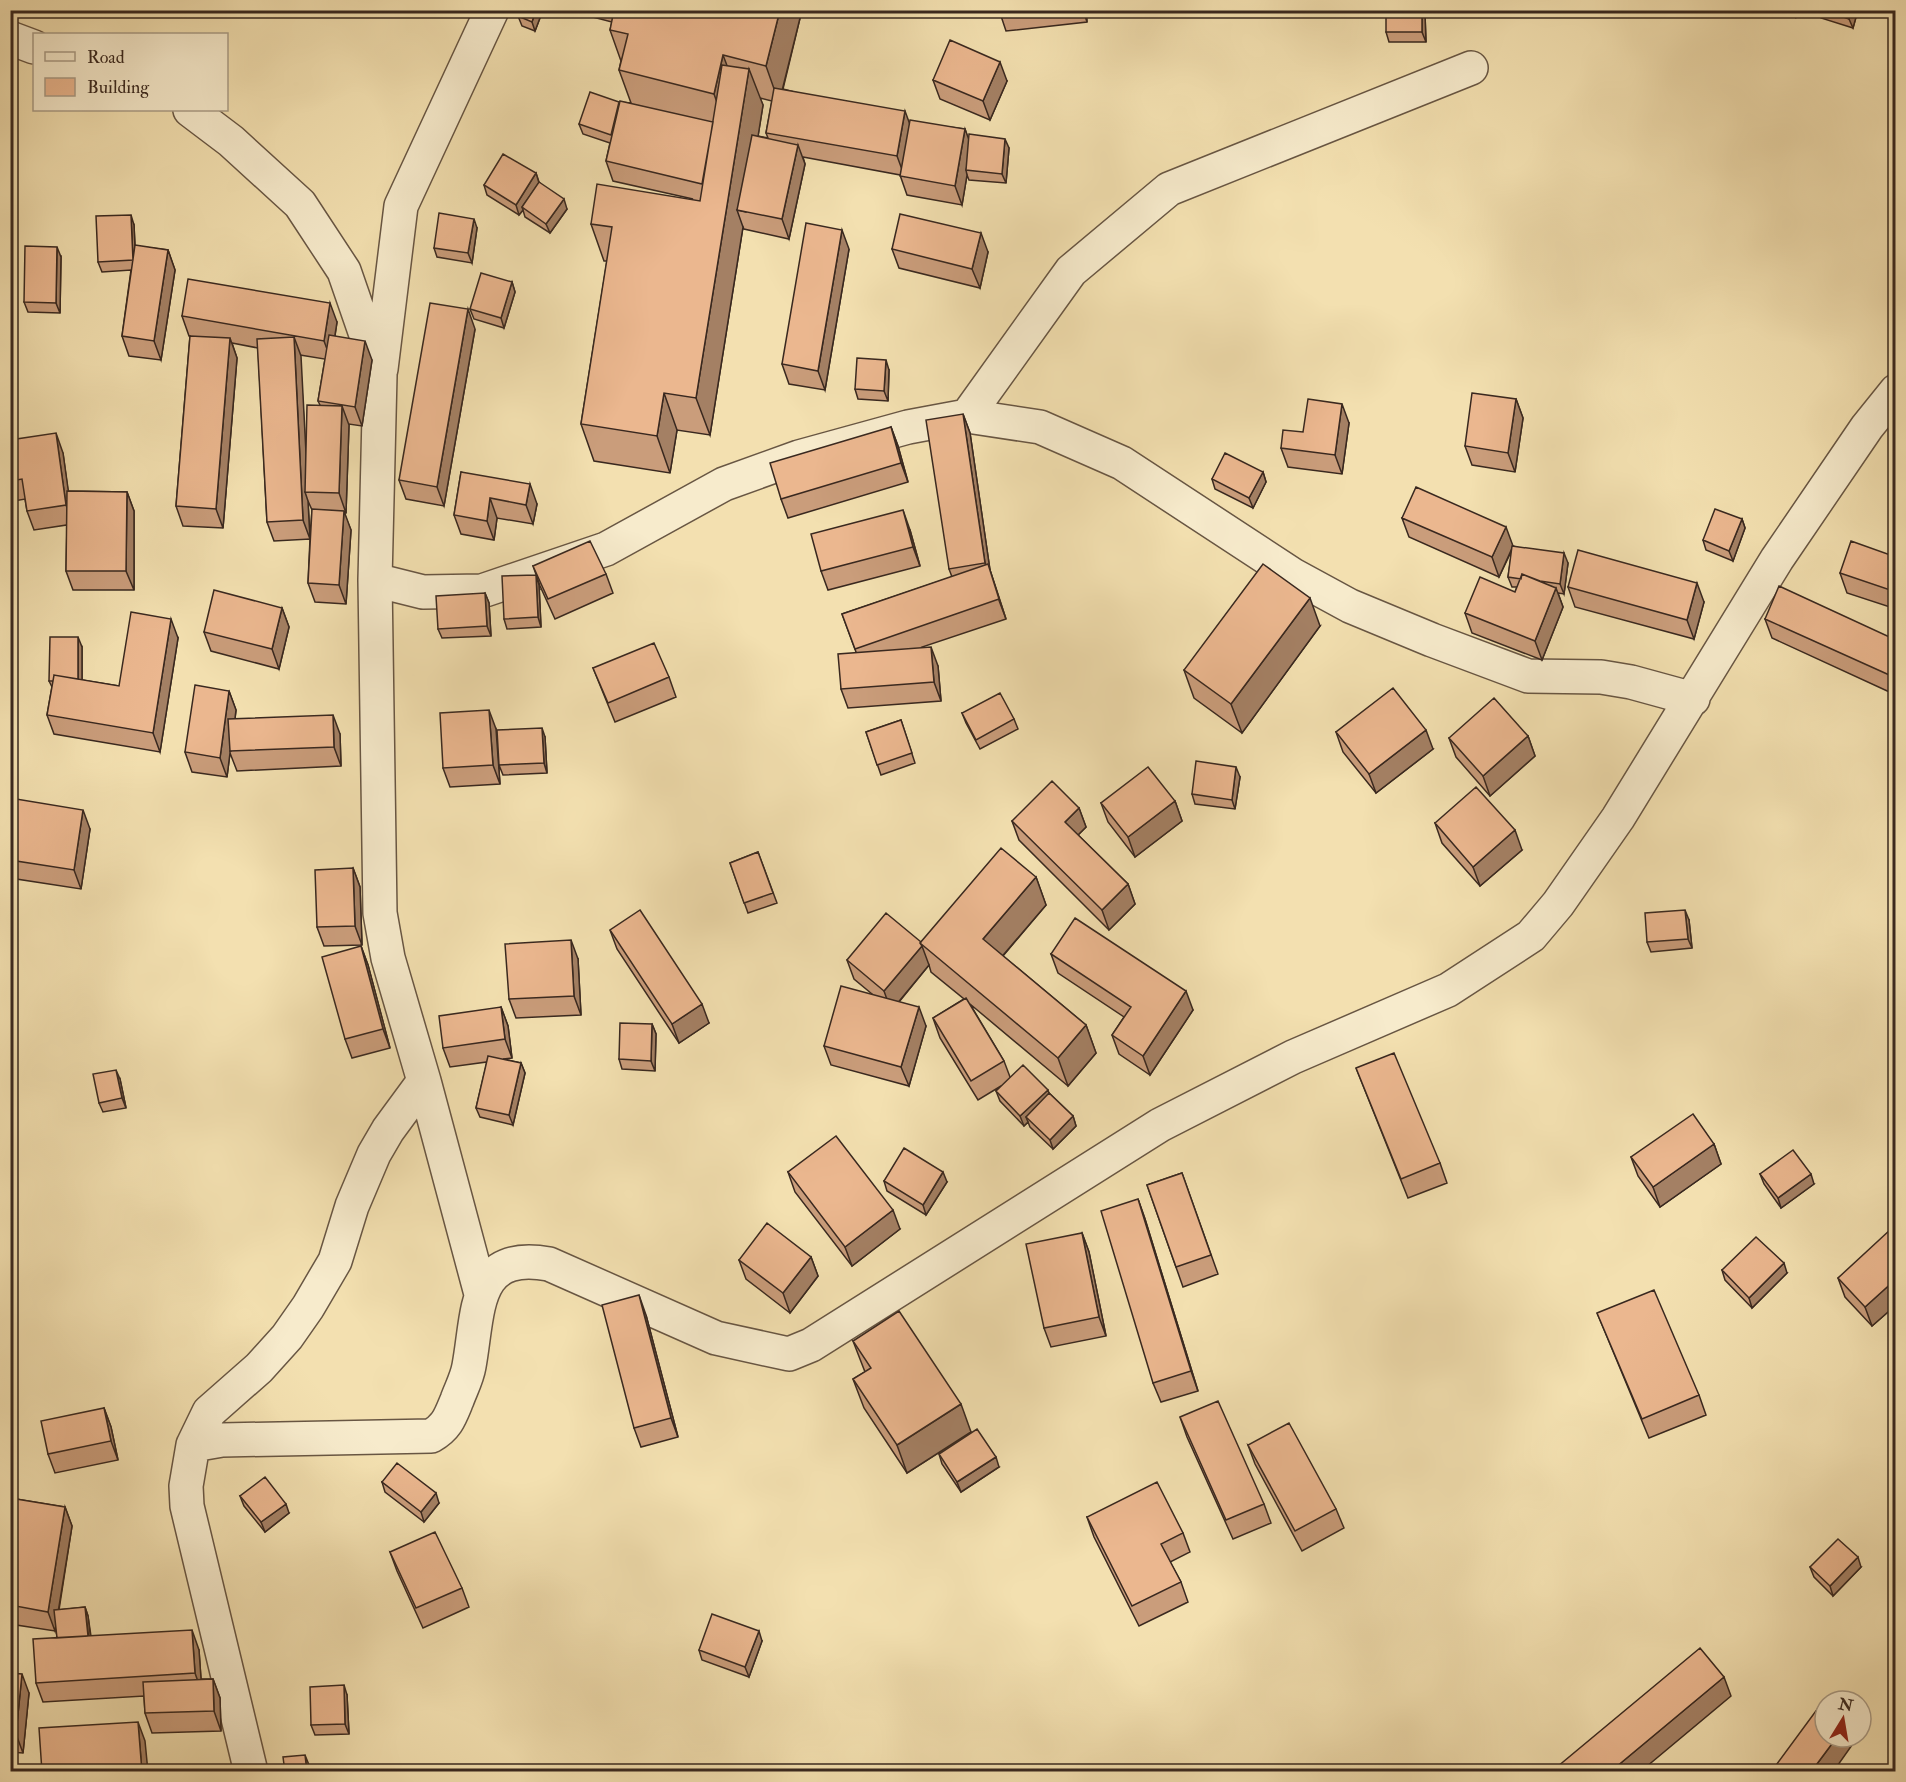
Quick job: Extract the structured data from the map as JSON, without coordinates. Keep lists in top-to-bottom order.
{
  "legend": ["Road", "Building"],
  "north": "top"
}
